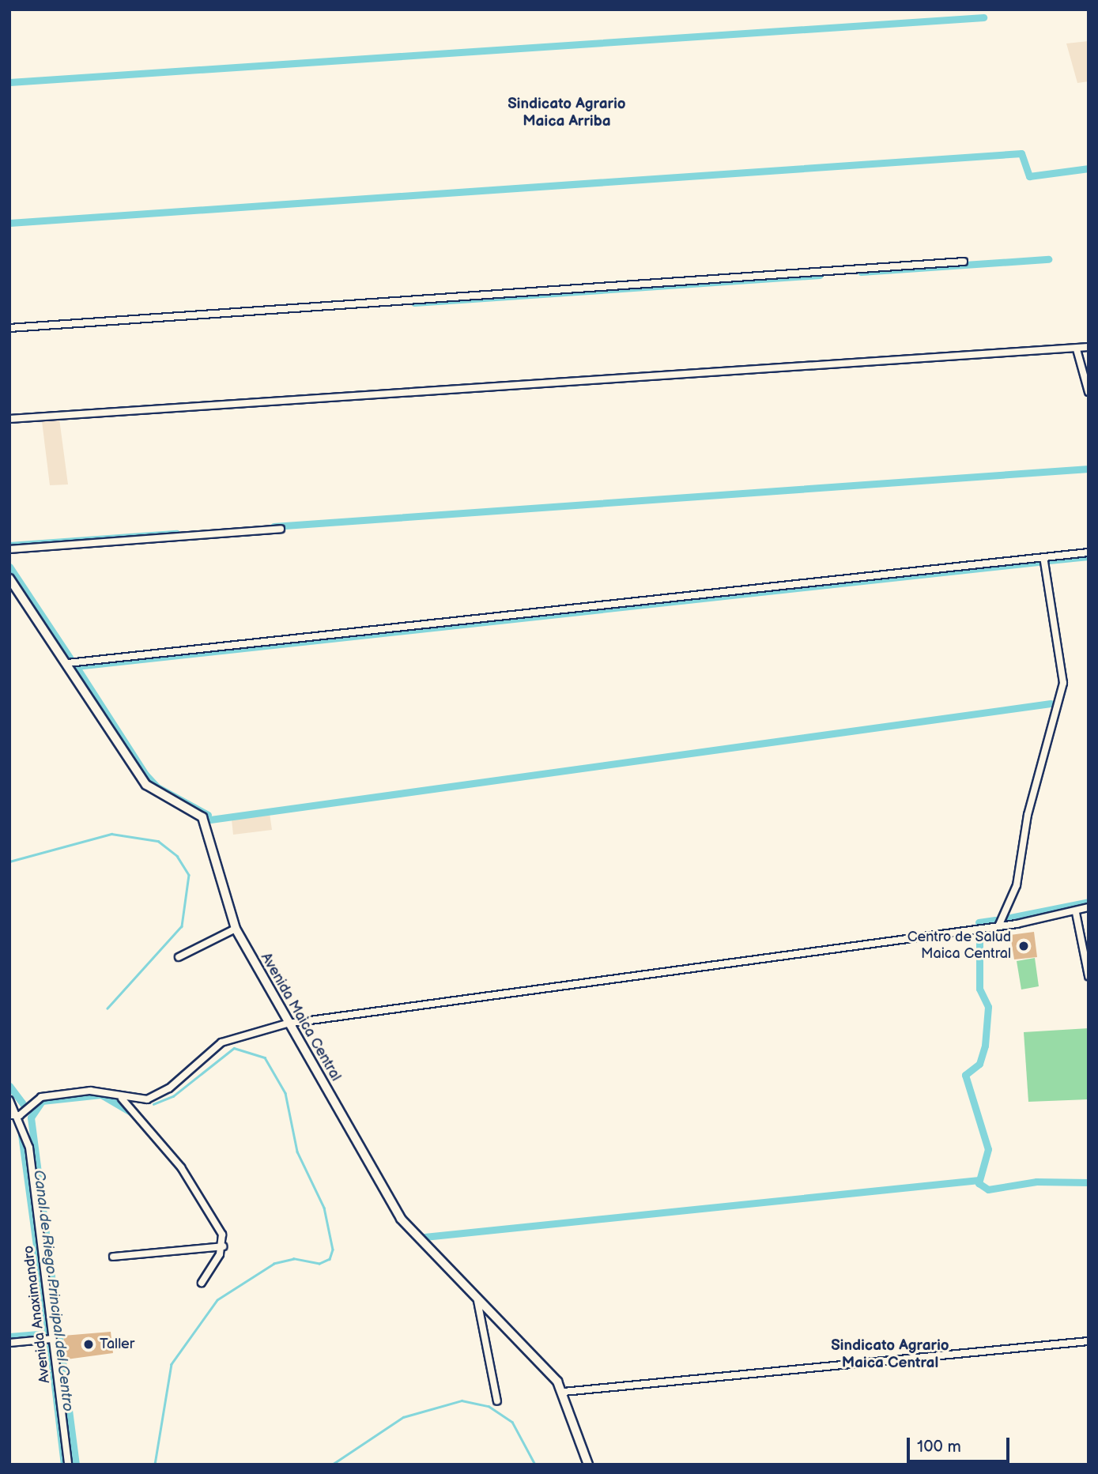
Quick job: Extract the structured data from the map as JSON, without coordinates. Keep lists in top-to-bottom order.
{
  "streets": {
    "street": ["Avenida Maica Central", "Avenida Anaximandro"]
  },
  "districts": ["Sindicato Agrario Maica Arriba", "Sindicato Agrario Maica Central"],
  "water": ["Canal de Riego Principal del Centro"],
  "places": ["Centro de Salud Maica Central", "Taller"],
  "scale_bar": "100 m"
}
